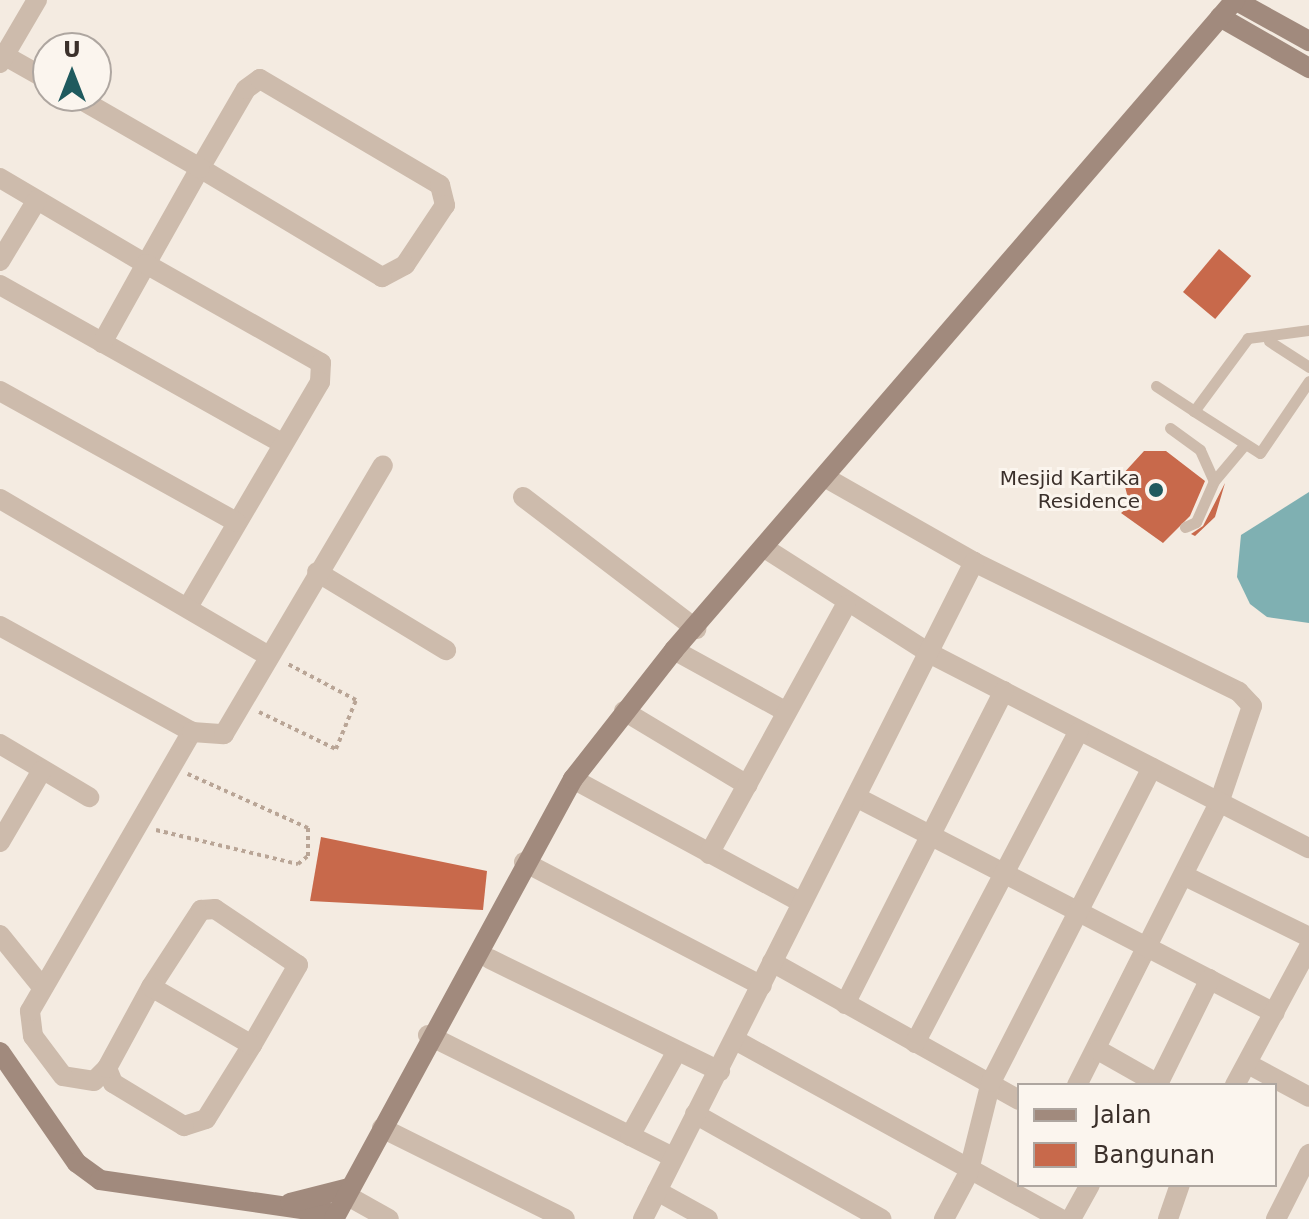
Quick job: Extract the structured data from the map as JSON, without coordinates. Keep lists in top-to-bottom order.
{
  "places": ["Mesjid Kartika Residence"],
  "legend": ["Jalan", "Bangunan"],
  "north": "top"
}
